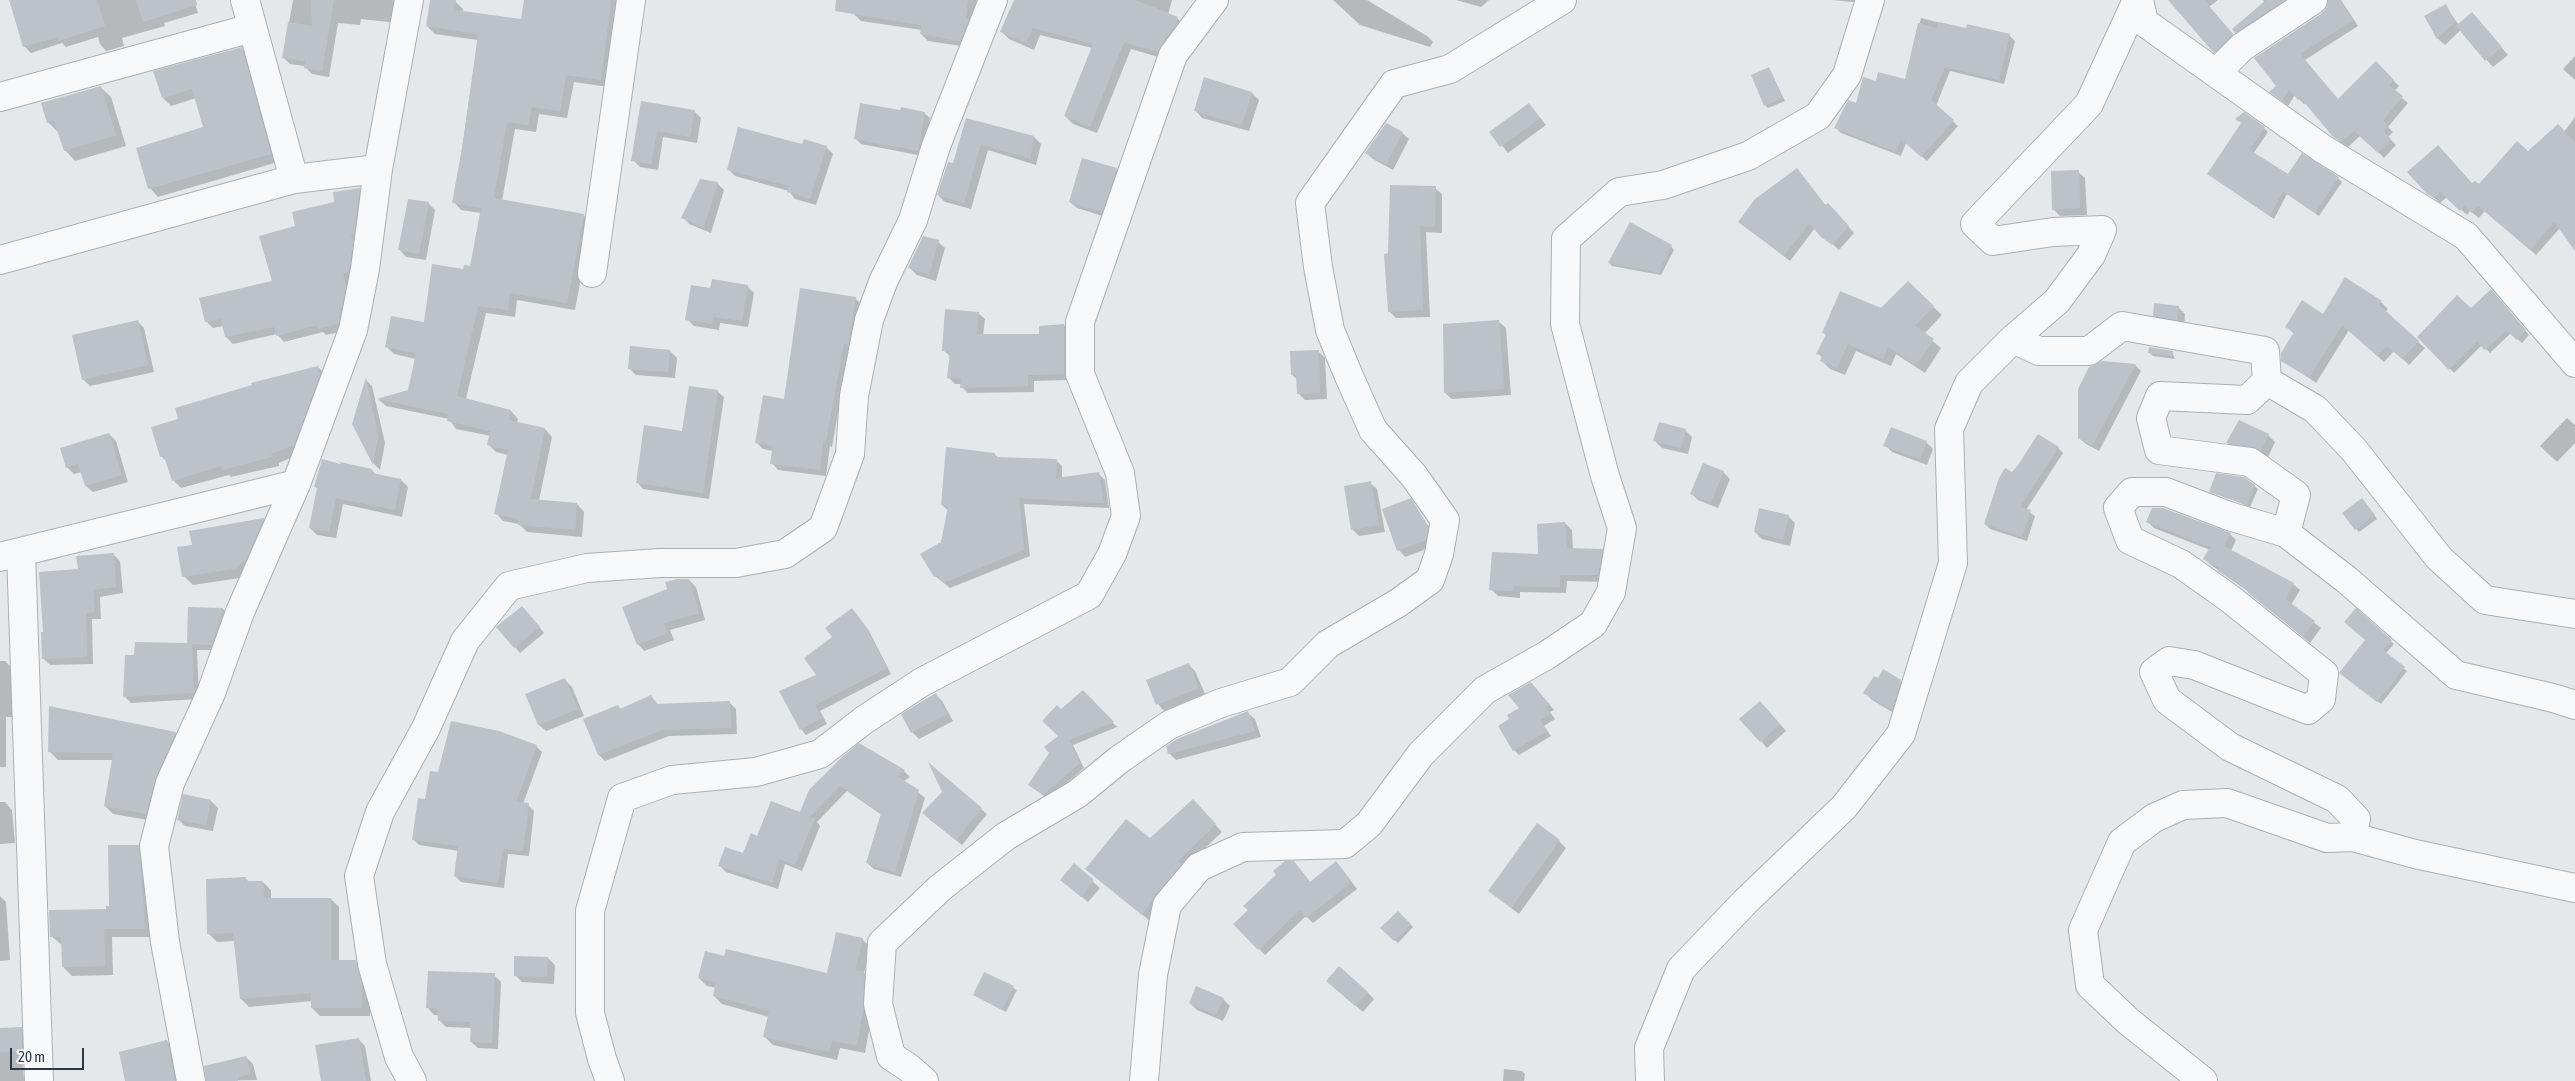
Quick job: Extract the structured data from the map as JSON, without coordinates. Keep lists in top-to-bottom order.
{
  "scale_bar": "20 m"
}
